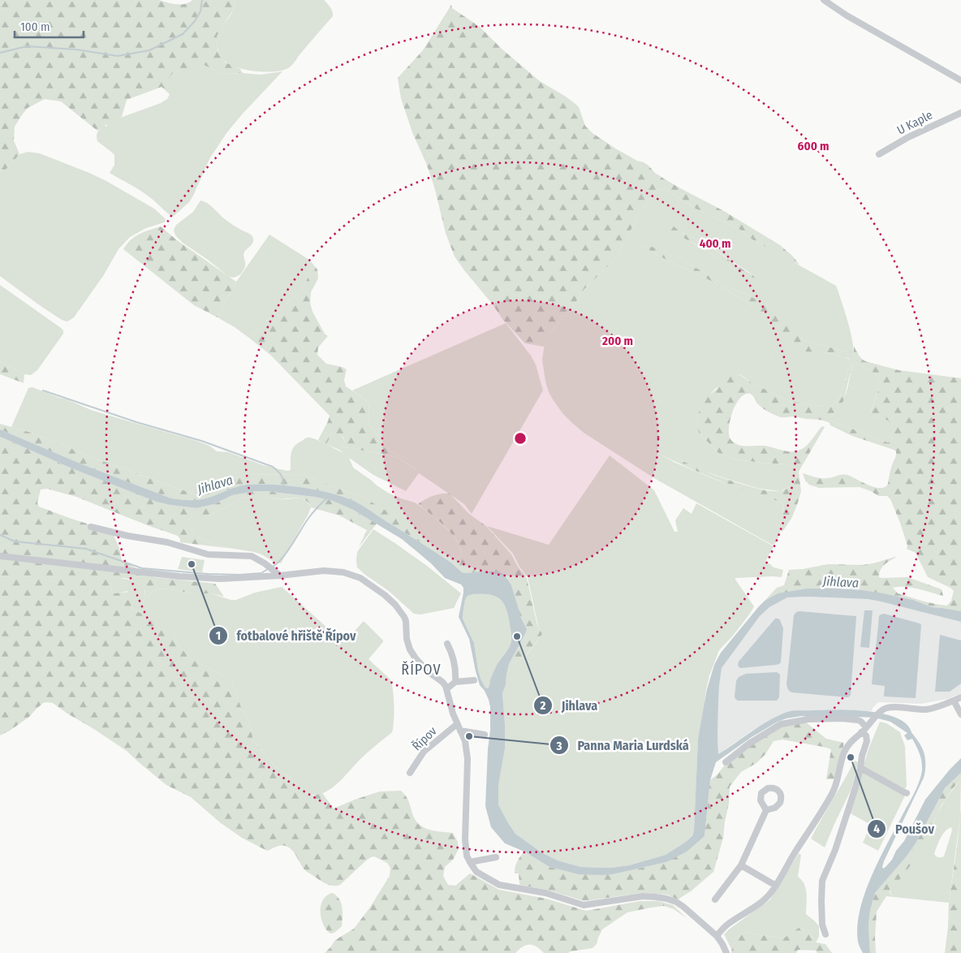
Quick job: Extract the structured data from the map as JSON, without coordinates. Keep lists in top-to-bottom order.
{
  "streets": {
    "street": ["U Kaple", "Řípov"]
  },
  "districts": ["ŘÍPOV"],
  "water": ["Jihlava"],
  "places": [
    "fotbalové hřiště Řípov",
    "Jihlava",
    "Panna Maria Lurdská",
    "Poušov"
  ],
  "scale_bar": "100 m",
  "rings": ["600 m", "400 m", "200 m"]
}
